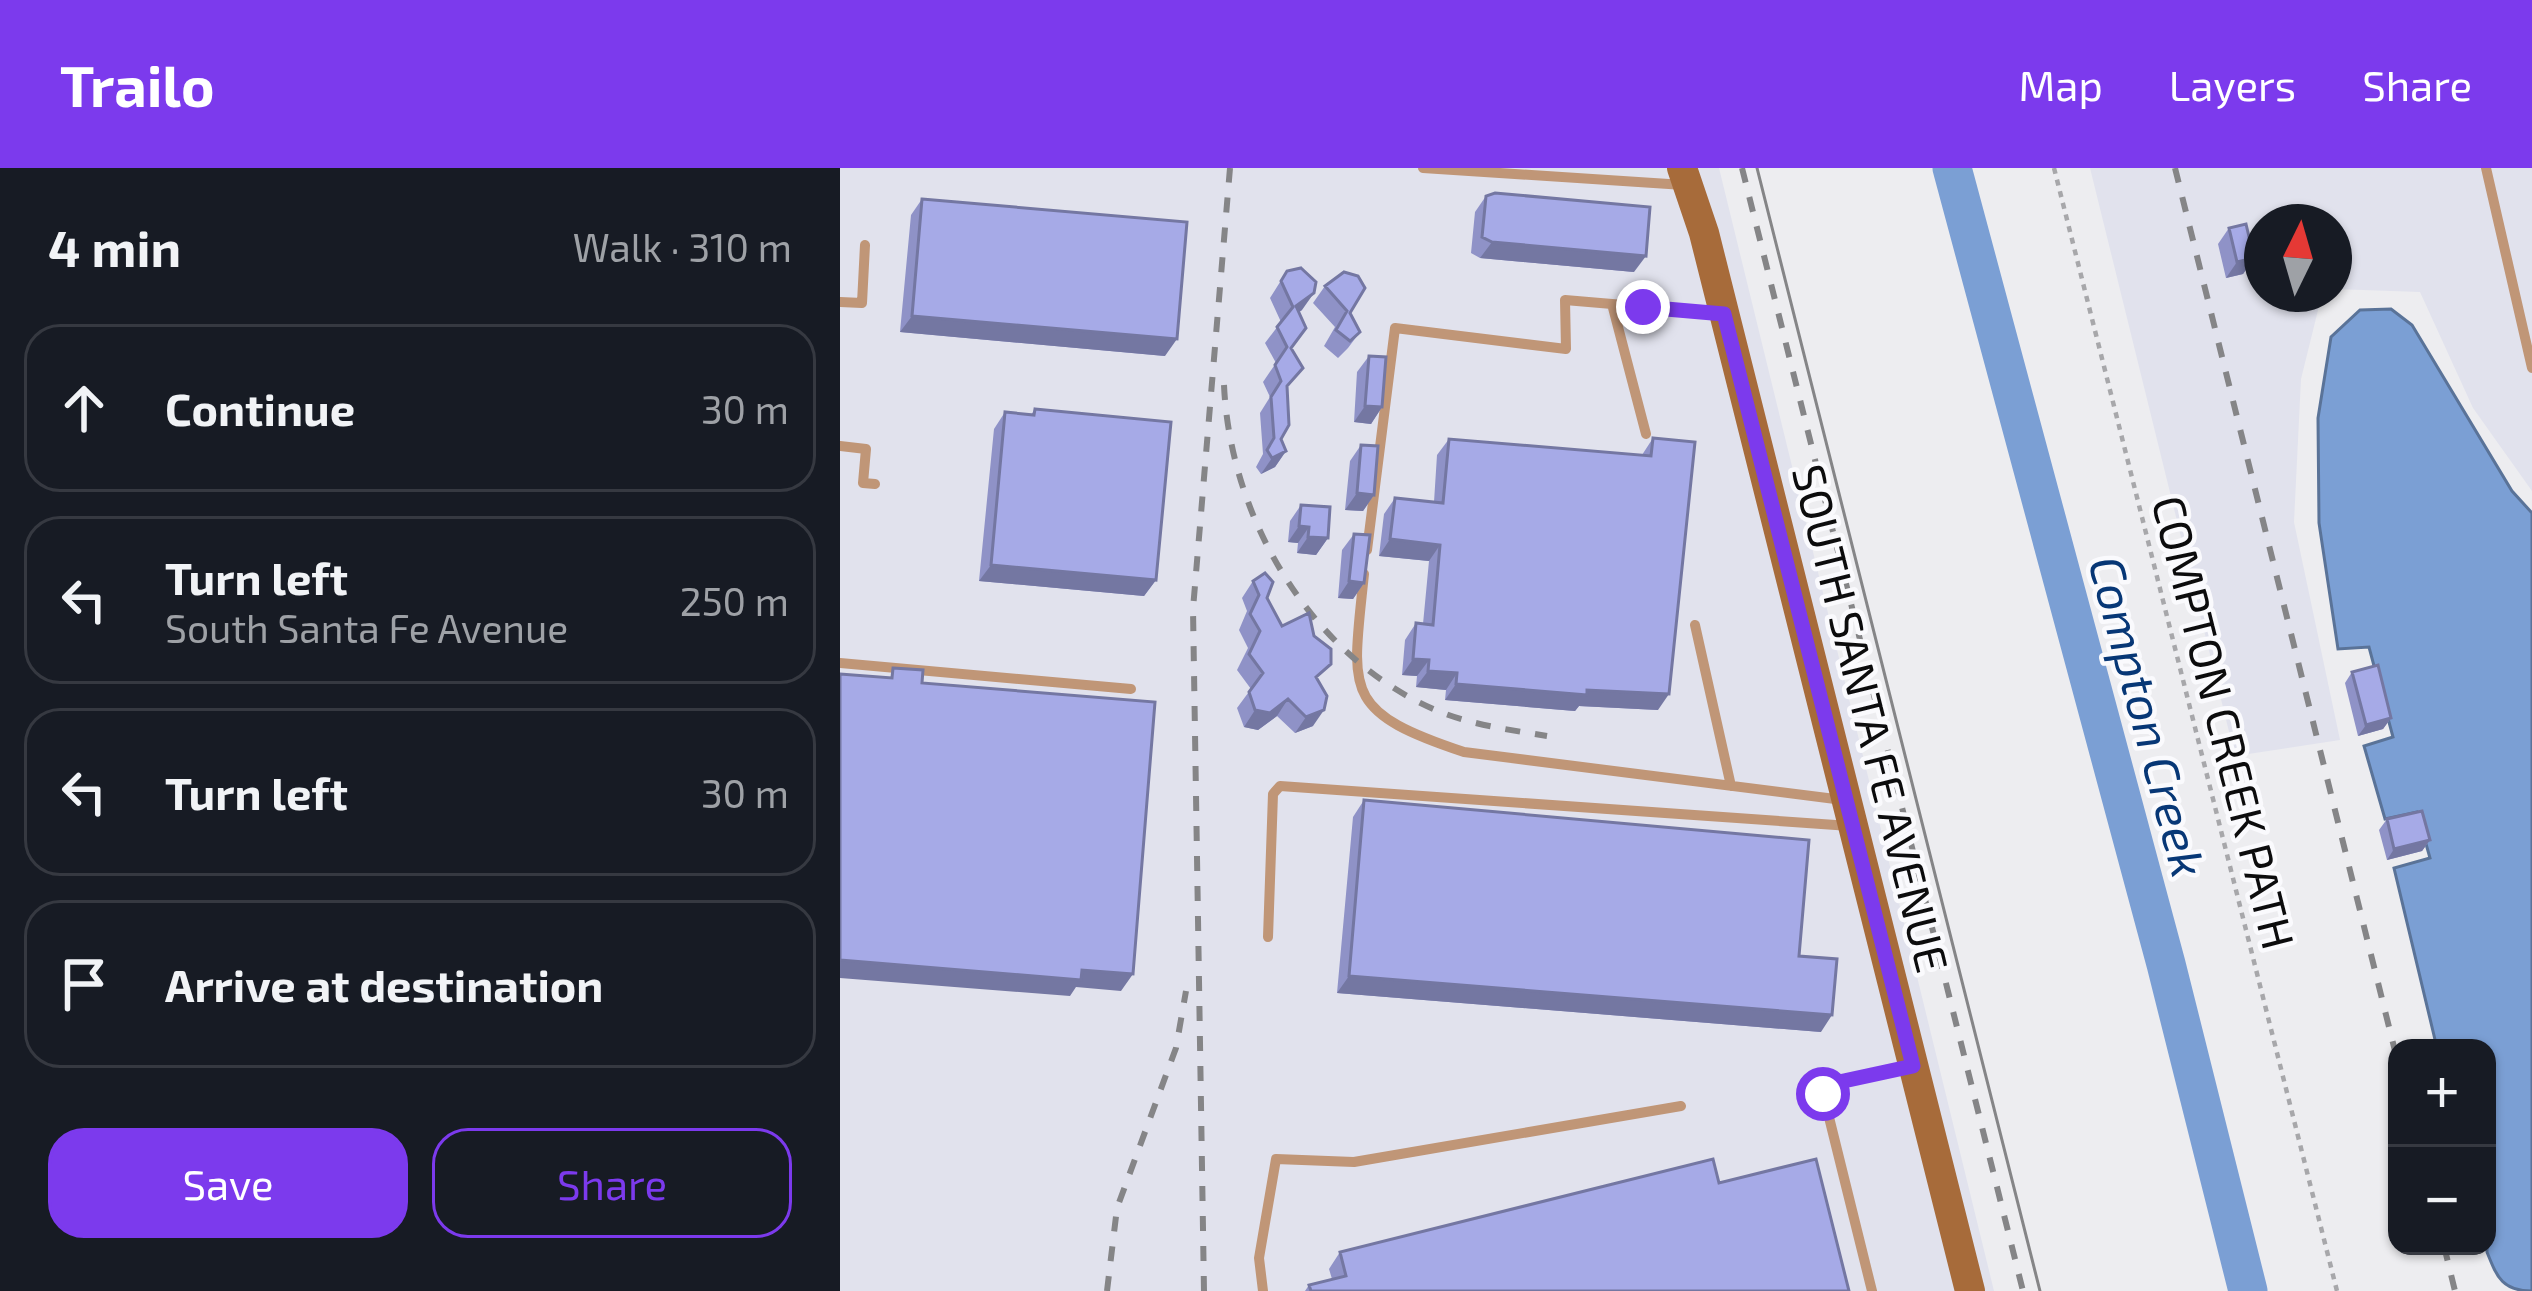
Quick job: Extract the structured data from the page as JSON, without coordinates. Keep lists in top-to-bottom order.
{
  "streets": {
    "main road": ["SOUTH SANTA FE AVENUE"],
    "path": ["COMPTON CREEK PATH"]
  },
  "water": ["Compton Creek"],
  "north": "top",
  "page": {
    "header": "Trailo",
    "nav": ["Map", "Layers", "Share"],
    "heading": ["4 min", "Walk · 310 m"],
    "list": [
      ["Continue", "30 m"],
      ["Turn left", "South Santa Fe Avenue", "250 m"],
      ["Turn left", "30 m"],
      "Arrive at destination"
    ],
    "map_buttons": ["+", "−"],
    "buttons": ["Save", "Share"]
  }
}
